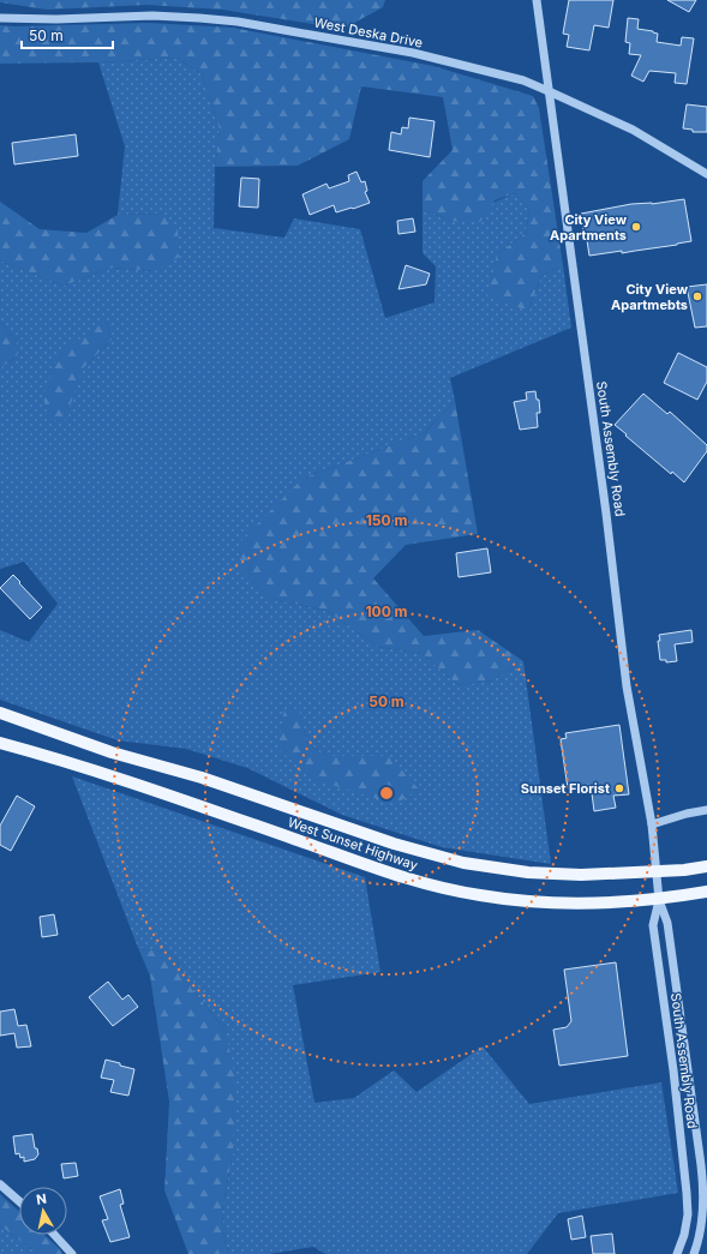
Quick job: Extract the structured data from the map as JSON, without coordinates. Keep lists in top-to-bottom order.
{
  "streets": {
    "main road": ["West Sunset Highway"],
    "street": ["West Deska Drive", "South Assembly Road"]
  },
  "crossings": [
    ["West Deska Drive", "South Assembly Road"],
    ["South Assembly Road", "West Sunset Highway"]
  ],
  "places": ["City View Apartments", "City View Apartmebts", "Sunset Florist"],
  "scale_bar": "50 m",
  "north": "top",
  "rings": ["150 m", "100 m", "50 m"]
}
